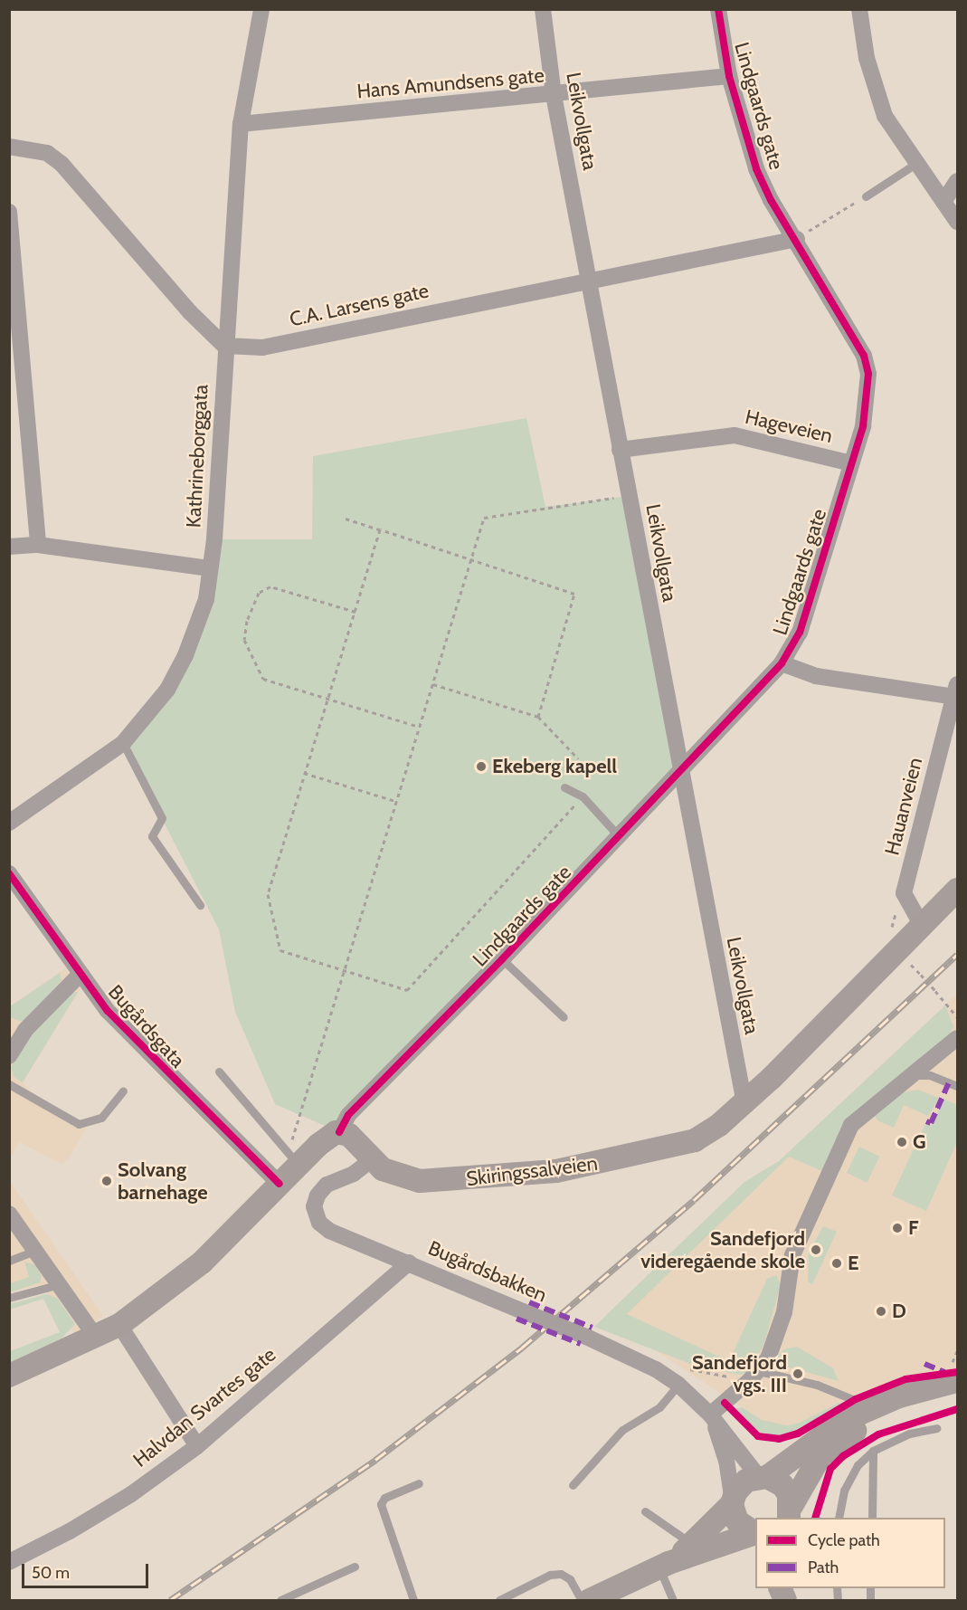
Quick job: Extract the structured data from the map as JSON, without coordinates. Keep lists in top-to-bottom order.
{
  "streets": {
    "main road": ["Skiringssalveien"],
    "street": [
      "Hans Amundsens gate",
      "Lindgaards gate",
      "Leikvollgata",
      "C.A. Larsens gate",
      "Hageveien",
      "Kathrineborggata",
      "Hauanveien",
      "Bugårdsgata",
      "Bugårdsbakken",
      "Halvdan Svartes gate"
    ]
  },
  "crossings": [
    ["Hans Amundsens gate", "Lindgaards gate"],
    ["Hans Amundsens gate", "Leikvollgata"],
    ["Hans Amundsens gate", "Kathrineborggata"],
    ["Lindgaards gate", "Leikvollgata"],
    ["Lindgaards gate", "C.A. Larsens gate"],
    ["Lindgaards gate", "Hageveien"],
    ["Lindgaards gate", "Hauanveien"],
    ["Lindgaards gate", "Skiringssalveien"],
    ["Leikvollgata", "C.A. Larsens gate"],
    ["Leikvollgata", "Hageveien"],
    ["Leikvollgata", "Skiringssalveien"],
    ["C.A. Larsens gate", "Kathrineborggata"],
    ["Hauanveien", "Skiringssalveien"],
    ["Skiringssalveien", "Bugårdsbakken"],
    ["Bugårdsbakken", "Halvdan Svartes gate"]
  ],
  "places": [
    "Ekeberg kapell",
    "G",
    "Solvang barnehage",
    "F",
    "Sandefjord videregående skole",
    "E",
    "D",
    "Sandefjord vgs. III"
  ],
  "legend": ["Cycle path", "Path"],
  "scale_bar": "50 m"
}
